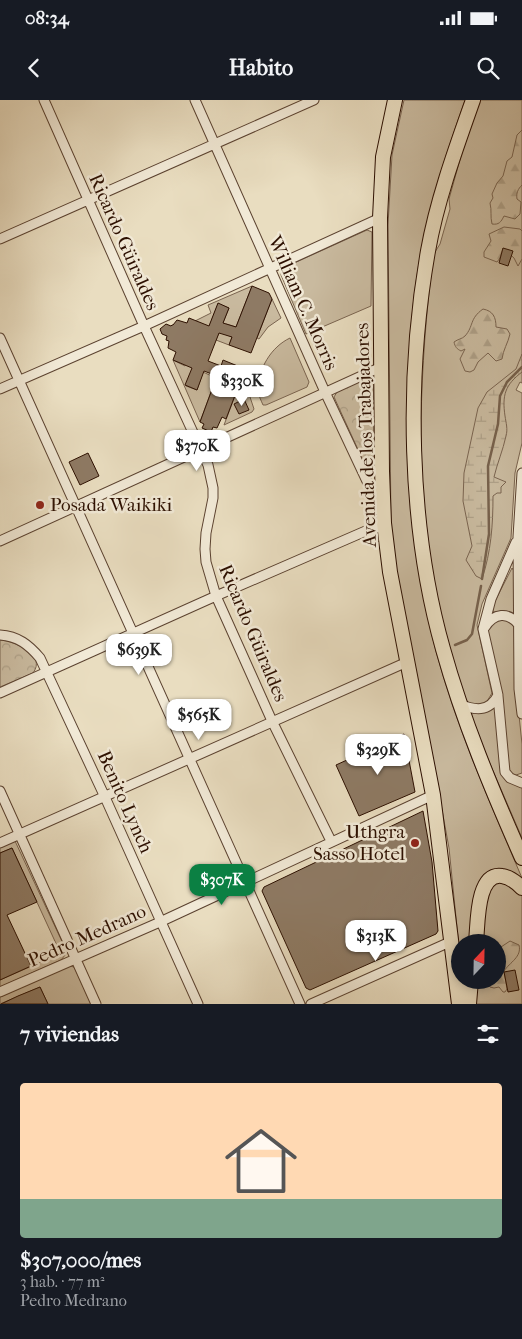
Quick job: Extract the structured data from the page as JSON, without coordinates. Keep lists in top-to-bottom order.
{
  "streets": {
    "main road": ["Avenida de los Trabajadores"],
    "street": [
      "Ricardo Güiraldes",
      "William C. Morris",
      "Benito Lynch",
      "Pedro Medrano"
    ]
  },
  "crossings": [
    ["Ricardo Güiraldes", "Pedro Medrano"],
    ["William C. Morris", "Avenida de los Trabajadores"],
    ["Avenida de los Trabajadores", "Pedro Medrano"],
    ["Benito Lynch", "Pedro Medrano"]
  ],
  "places": ["Posada Waikiki", "Uthgra Sasso Hotel"],
  "north": "top",
  "page": {
    "status": "08:34",
    "header": "Habito",
    "price": [
      "$330K",
      "$370K",
      "$639K",
      "$565K",
      "$329K",
      "$307K",
      "$313K"
    ],
    "heading": "7 viviendas",
    "list": [
      {
        "name": "$307,000/mes",
        "note": "3 hab. · 77 m² · Pedro Medrano"
      }
    ]
  }
}
